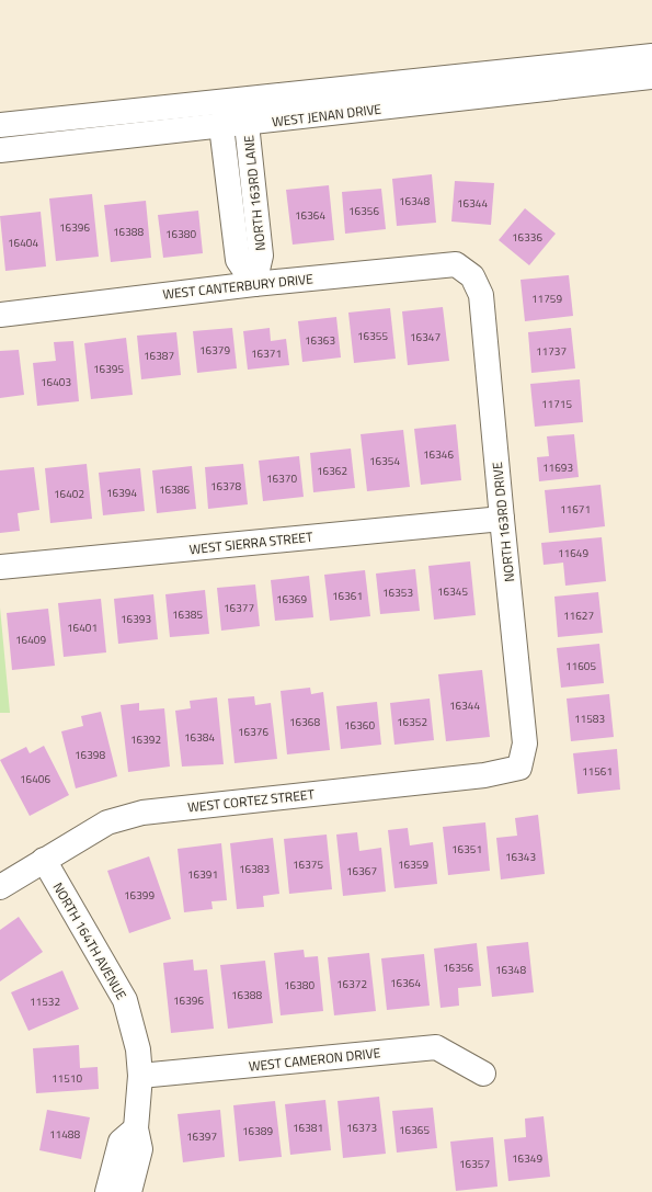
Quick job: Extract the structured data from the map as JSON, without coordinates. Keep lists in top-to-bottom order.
{
  "streets": {
    "street": [
      "WEST JENAN DRIVE",
      "NORTH 163RD LANE",
      "WEST CANTERBURY DRIVE",
      "NORTH 163RD DRIVE",
      "WEST SIERRA STREET",
      "WEST CORTEZ STREET",
      "NORTH 164TH AVENUE",
      "WEST CAMERON DRIVE"
    ]
  },
  "crossings": [
    ["WEST JENAN DRIVE", "NORTH 163RD LANE"],
    ["NORTH 163RD LANE", "WEST CANTERBURY DRIVE"],
    ["WEST CANTERBURY DRIVE", "NORTH 163RD DRIVE"],
    ["NORTH 163RD DRIVE", "WEST SIERRA STREET"],
    ["NORTH 163RD DRIVE", "WEST CORTEZ STREET"],
    ["WEST CORTEZ STREET", "NORTH 164TH AVENUE"],
    ["NORTH 164TH AVENUE", "WEST CAMERON DRIVE"]
  ],
  "house_numbers": [
    "16348",
    "16344",
    "16356",
    "16364",
    "16396",
    "16388",
    "16380",
    "16336",
    "16404",
    "11759",
    "16355",
    "16347",
    "16363",
    "16379",
    "11737",
    "16371",
    "16387",
    "16395",
    "16403",
    "11715",
    "16346",
    "16354",
    "11693",
    "16362",
    "16370",
    "16378",
    "16386",
    "16394",
    "16402",
    "11671",
    "11649",
    "16345",
    "16353",
    "16361",
    "16369",
    "16377",
    "16385",
    "11627",
    "16393",
    "16401",
    "16409",
    "11605",
    "16344",
    "11583",
    "16368",
    "16352",
    "16360",
    "16376",
    "16384",
    "16392",
    "16398",
    "11561",
    "16406",
    "16351",
    "16343",
    "16375",
    "16359",
    "16383",
    "16367",
    "16391",
    "16399",
    "16356",
    "16348",
    "16364",
    "16372",
    "16380",
    "16388",
    "16396",
    "11532",
    "11510",
    "16381",
    "16373",
    "16365",
    "16389",
    "11488",
    "16397",
    "16349",
    "16357"
  ]
}
